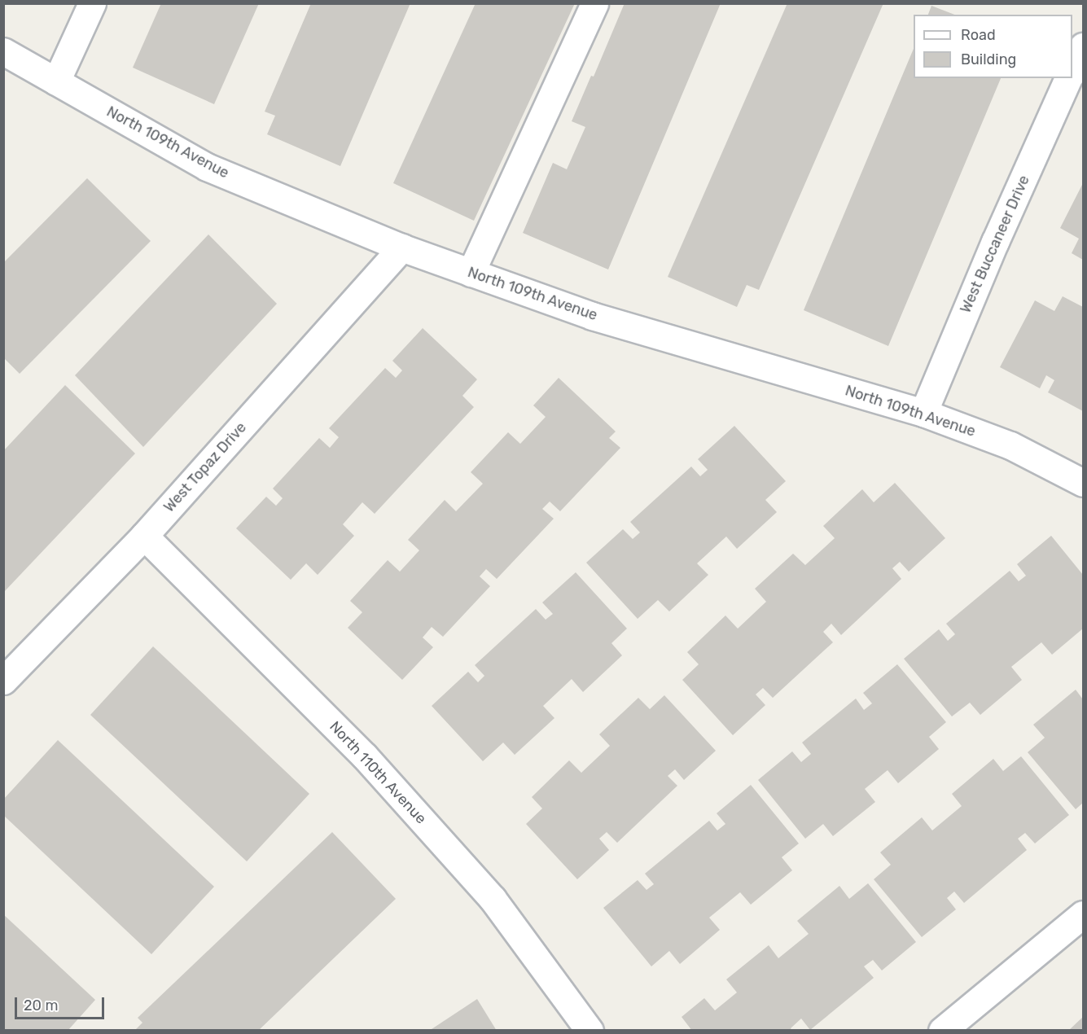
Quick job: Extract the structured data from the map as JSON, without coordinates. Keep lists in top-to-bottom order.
{
  "streets": {
    "street": [
      "North 109th Avenue",
      "West Buccaneer Drive",
      "West Topaz Drive",
      "North 110th Avenue"
    ]
  },
  "crossings": [
    ["North 109th Avenue", "West Buccaneer Drive"],
    ["North 109th Avenue", "West Topaz Drive"],
    ["West Topaz Drive", "North 110th Avenue"]
  ],
  "legend": ["Road", "Building"],
  "scale_bar": "20 m"
}
